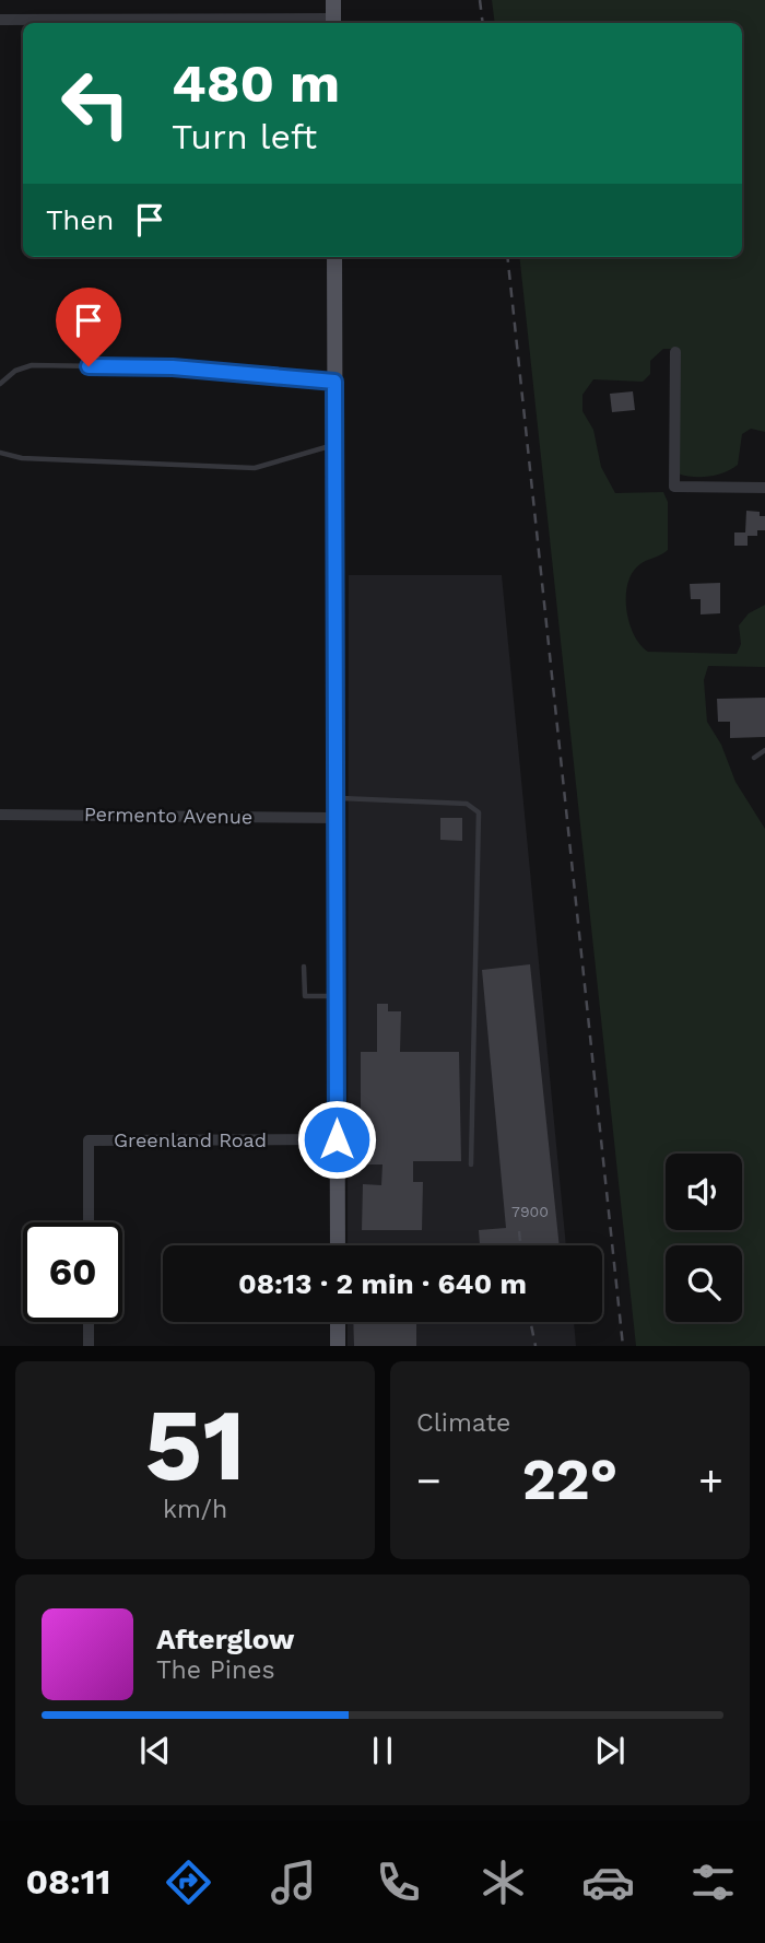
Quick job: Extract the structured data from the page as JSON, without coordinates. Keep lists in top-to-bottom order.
{
  "streets": {
    "street": ["Permento Avenue", "Greenland Road"]
  },
  "house_numbers": ["7900"],
  "page": {
    "turn": ["480 m", "Turn left"],
    "then": "Then",
    "limit": "60",
    "trip": "08:13 · 2 min · 640 m",
    "tile": [
      ["51", "km/h"],
      "Climate"
    ],
    "heat": ["−", "22°", "+"],
    "song": ["Afterglow", "The Pines"],
    "tabs": "08:11"
  }
}
